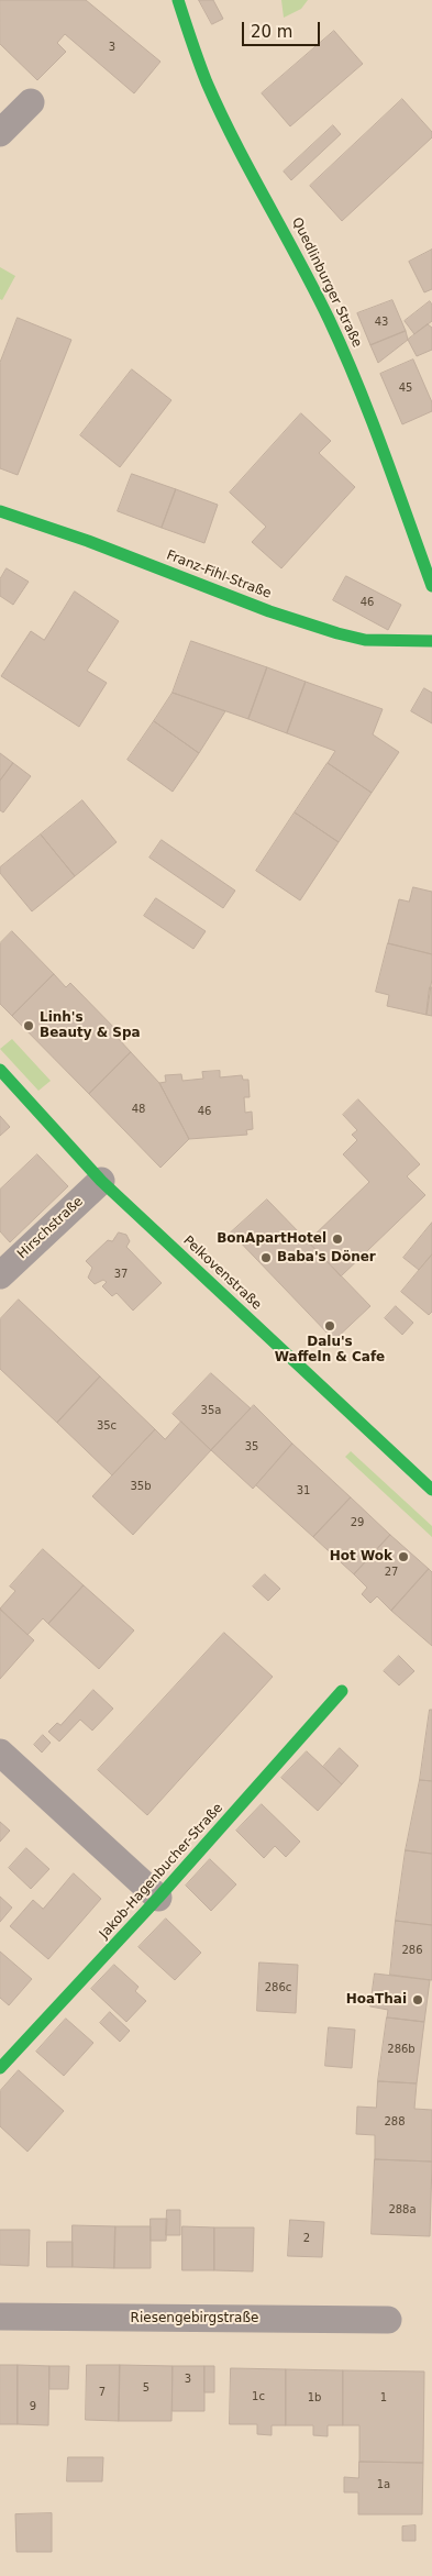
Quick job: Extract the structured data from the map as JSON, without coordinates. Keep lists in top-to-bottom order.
{
  "streets": {
    "street": [
      "Quedlinburger Straße",
      "Franz-Fihl-Straße",
      "Hirschstraße",
      "Pelkovenstraße",
      "Jakob-Hagenbucher-Straße",
      "Riesengebirgstraße"
    ]
  },
  "crossings": [
    ["Hirschstraße", "Pelkovenstraße"]
  ],
  "places": [
    "Linh's Beauty & Spa",
    "BonApartHotel",
    "Baba's Döner",
    "Dalu's Waffeln & Cafe",
    "Hot Wok",
    "HoaThai"
  ],
  "house_numbers": [
    "3",
    "43",
    "45",
    "46",
    "48",
    "46",
    "37",
    "35a",
    "35c",
    "35",
    "35b",
    "31",
    "29",
    "27",
    "286",
    "286c",
    "286b",
    "288",
    "288a",
    "2",
    "3",
    "5",
    "7",
    "1c",
    "1b",
    "1",
    "9",
    "1a"
  ],
  "scale_bar": "20 m"
}
